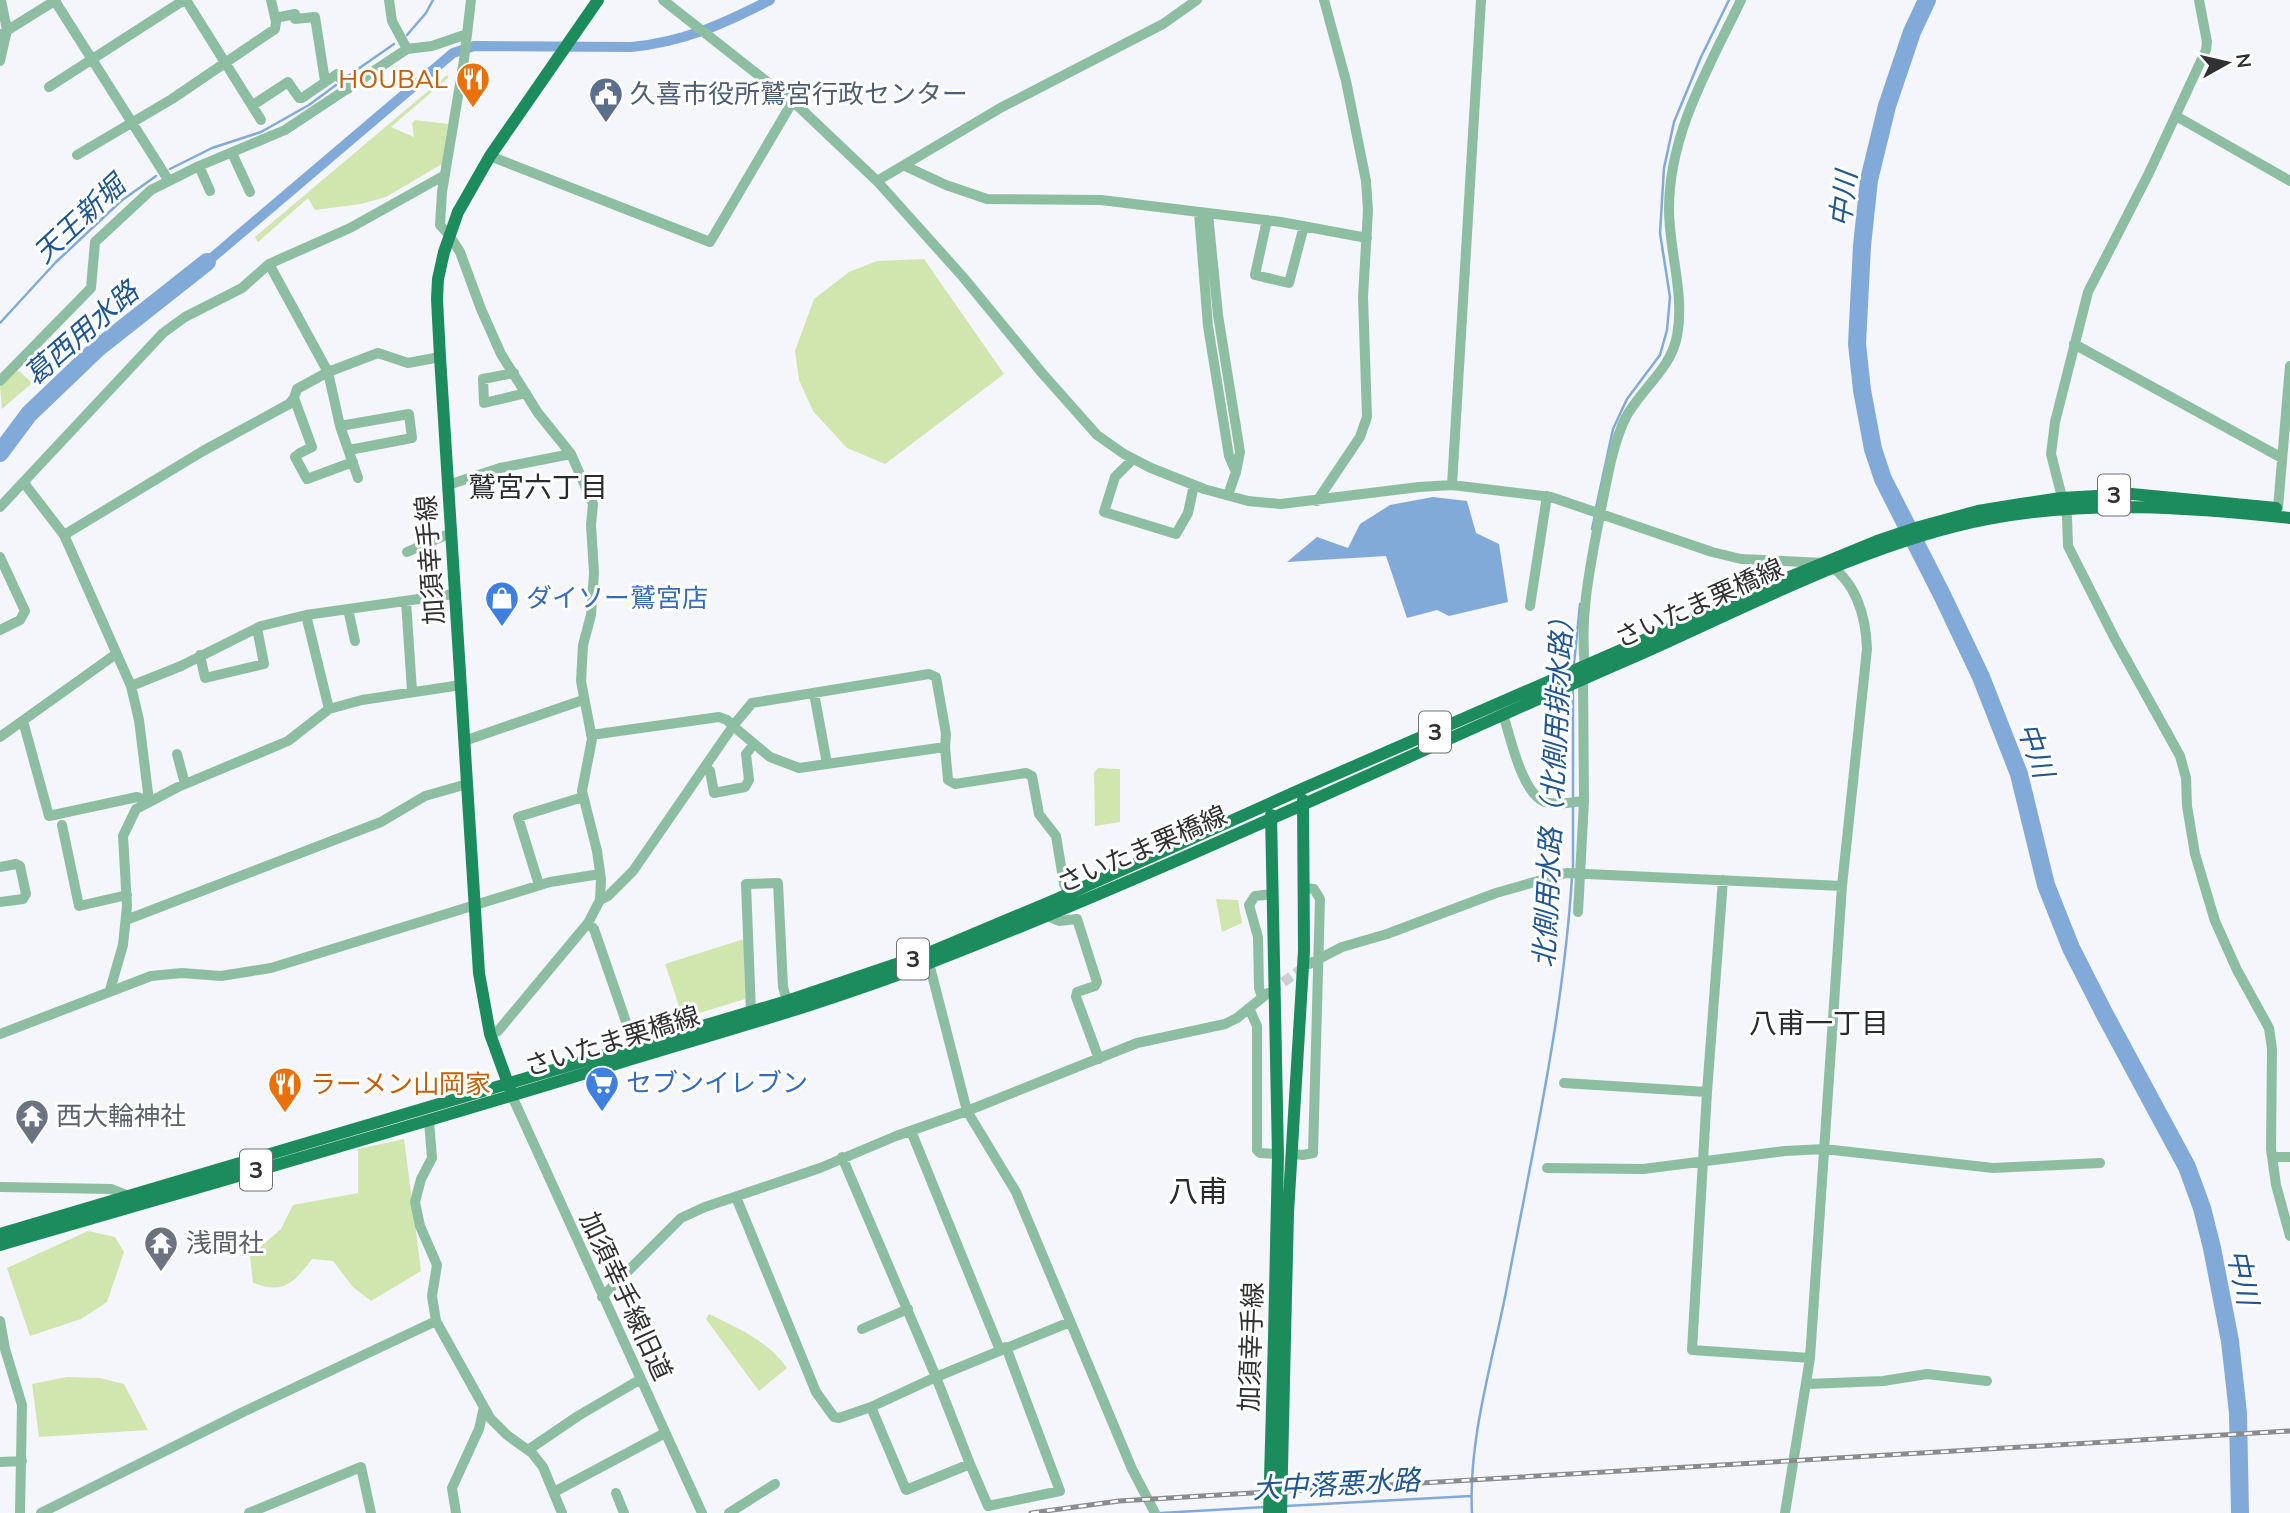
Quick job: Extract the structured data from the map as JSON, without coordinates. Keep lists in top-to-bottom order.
{
  "streets": {
    "main road": ["3", "加須幸手線", "さいたま栗橋線"],
    "street": ["加須幸手線旧道"]
  },
  "crossings": [
    ["加須幸手線", "さいたま栗橋線"],
    ["加須幸手線", "加須幸手線旧道"],
    ["さいたま栗橋線", "加須幸手線旧道"]
  ],
  "districts": ["鷲宮六丁目", "八甫一丁目", "八甫"],
  "water": [
    "中川",
    "天王新堀",
    "葛西用水路",
    "北側用水路（北側用排水路）",
    "大中落悪水路"
  ],
  "places": {
    "restaurant": ["HOUBAL", "ラーメン山岡家"],
    "public building": ["久喜市役所鷲宮行政センター"],
    "shop": ["ダイソー鷲宮店"],
    "supermarket": ["セブンイレブン"],
    "temple": ["西大輪神社", "浅間社"]
  },
  "north": "right"
}
